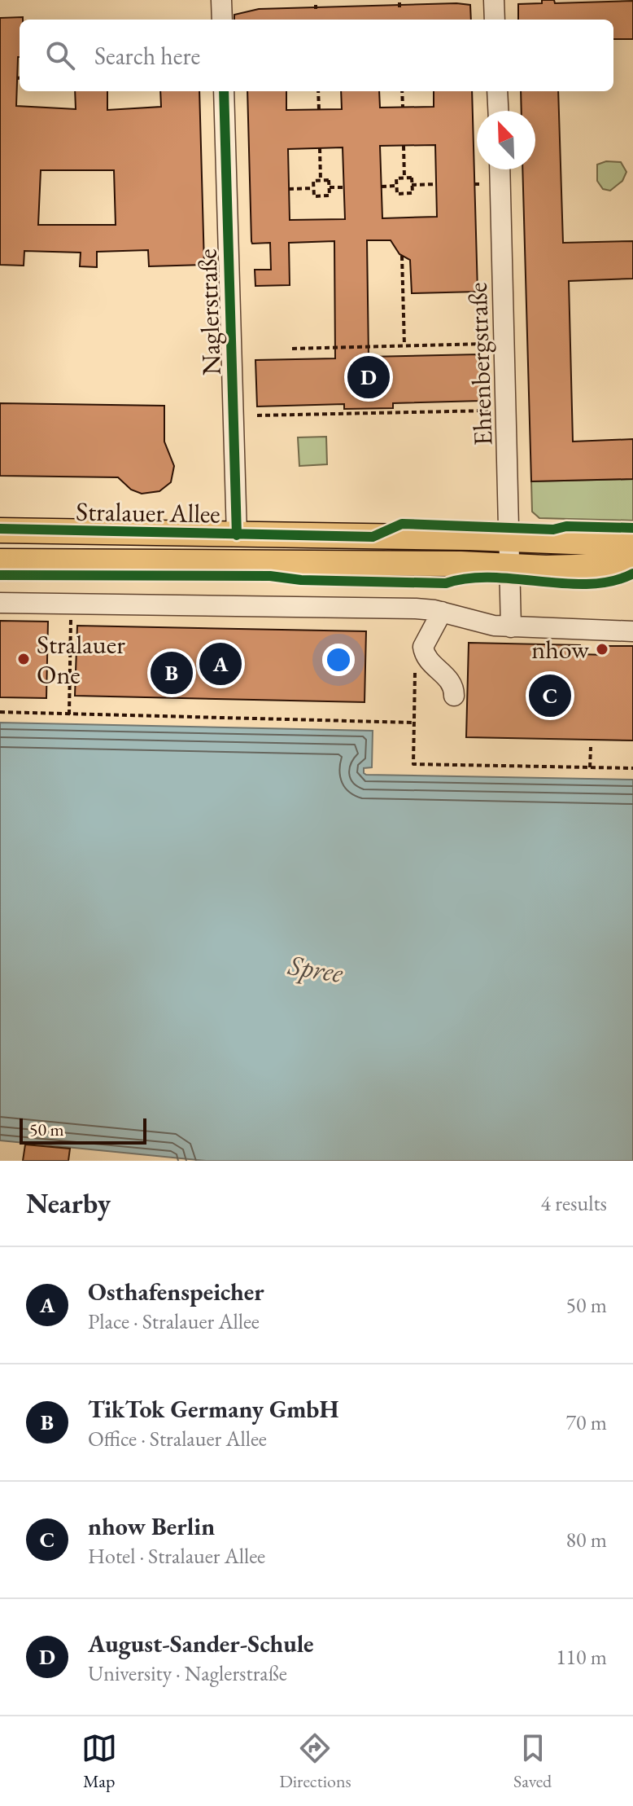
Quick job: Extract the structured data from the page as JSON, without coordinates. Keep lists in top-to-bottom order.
{
  "streets": {
    "main road": ["Stralauer Allee"],
    "street": ["Naglerstraße", "Ehrenbergstraße"]
  },
  "crossings": [
    ["Naglerstraße", "Stralauer Allee"],
    ["Ehrenbergstraße", "Stralauer Allee"]
  ],
  "water": ["Spree"],
  "places": ["nhow", "Stralauer One"],
  "scale_bar": "50 m",
  "north": "top left",
  "page": {
    "search": "Search here",
    "pins": [
      "D",
      "A",
      "B",
      "C"
    ],
    "scale": "50 m",
    "heading": ["Nearby", "4 results"],
    "list": [
      {
        "mark": "A",
        "name": "Osthafenspeicher",
        "note": "Place · Stralauer Allee",
        "value": "50 m"
      },
      {
        "mark": "B",
        "name": "TikTok Germany GmbH",
        "note": "Office · Stralauer Allee",
        "value": "70 m"
      },
      {
        "mark": "C",
        "name": "nhow Berlin",
        "note": "Hotel · Stralauer Allee",
        "value": "80 m"
      },
      {
        "mark": "D",
        "name": "August-Sander-Schule",
        "note": "University · Naglerstraße",
        "value": "110 m"
      }
    ],
    "nav": ["Map", "Directions", "Saved"]
  }
}
